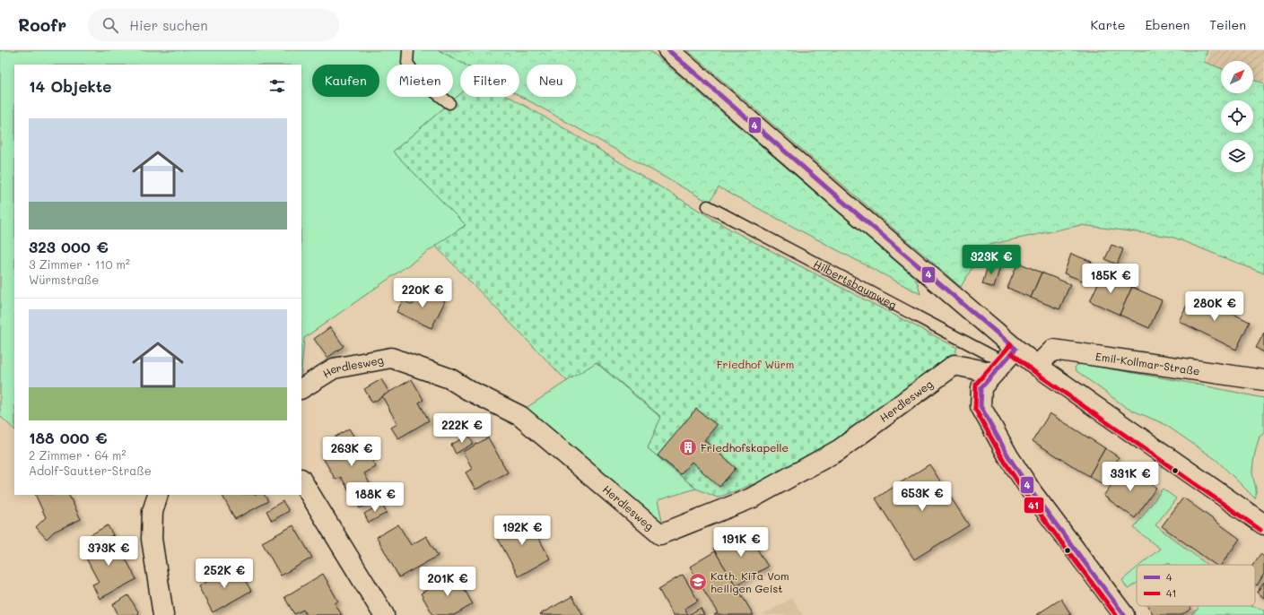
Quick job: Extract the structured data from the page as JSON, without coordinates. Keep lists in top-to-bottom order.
{
  "streets": {
    "street": ["Emil-Kollmar-Straße", "Herdlesweg"],
    "lane": ["Hilbertsbaumweg"]
  },
  "crossings": [
    ["Hilbertsbaumweg", "Herdlesweg"]
  ],
  "parks": ["Friedhof Würm"],
  "places": {
    "building": ["Friedhofskapelle"],
    "school or university": ["Kath. KiTa Vom heiligen Geist"]
  },
  "lines": ["transit line 4", "transit line 41"],
  "legend": ["4", "41"],
  "north": "top right",
  "page": {
    "header": "Roofr",
    "search": "Hier suchen",
    "nav": ["Karte", "Ebenen", "Teilen"],
    "chip": [
      "Kaufen",
      "Mieten",
      "Filter",
      "Neu"
    ],
    "heading": "14 Objekte",
    "list": [
      {
        "name": "323 000 €",
        "note": "3 Zimmer · 110 m² · Würmstraße"
      },
      {
        "name": "188 000 €",
        "note": "2 Zimmer · 64 m² · Adolf-Sautter-Straße"
      }
    ],
    "price": [
      "323K €",
      "185K €",
      "220K €",
      "280K €",
      "222K €",
      "263K €",
      "331K €",
      "653K €",
      "188K €",
      "192K €",
      "191K €",
      "373K €",
      "252K €",
      "201K €"
    ]
  }
}
